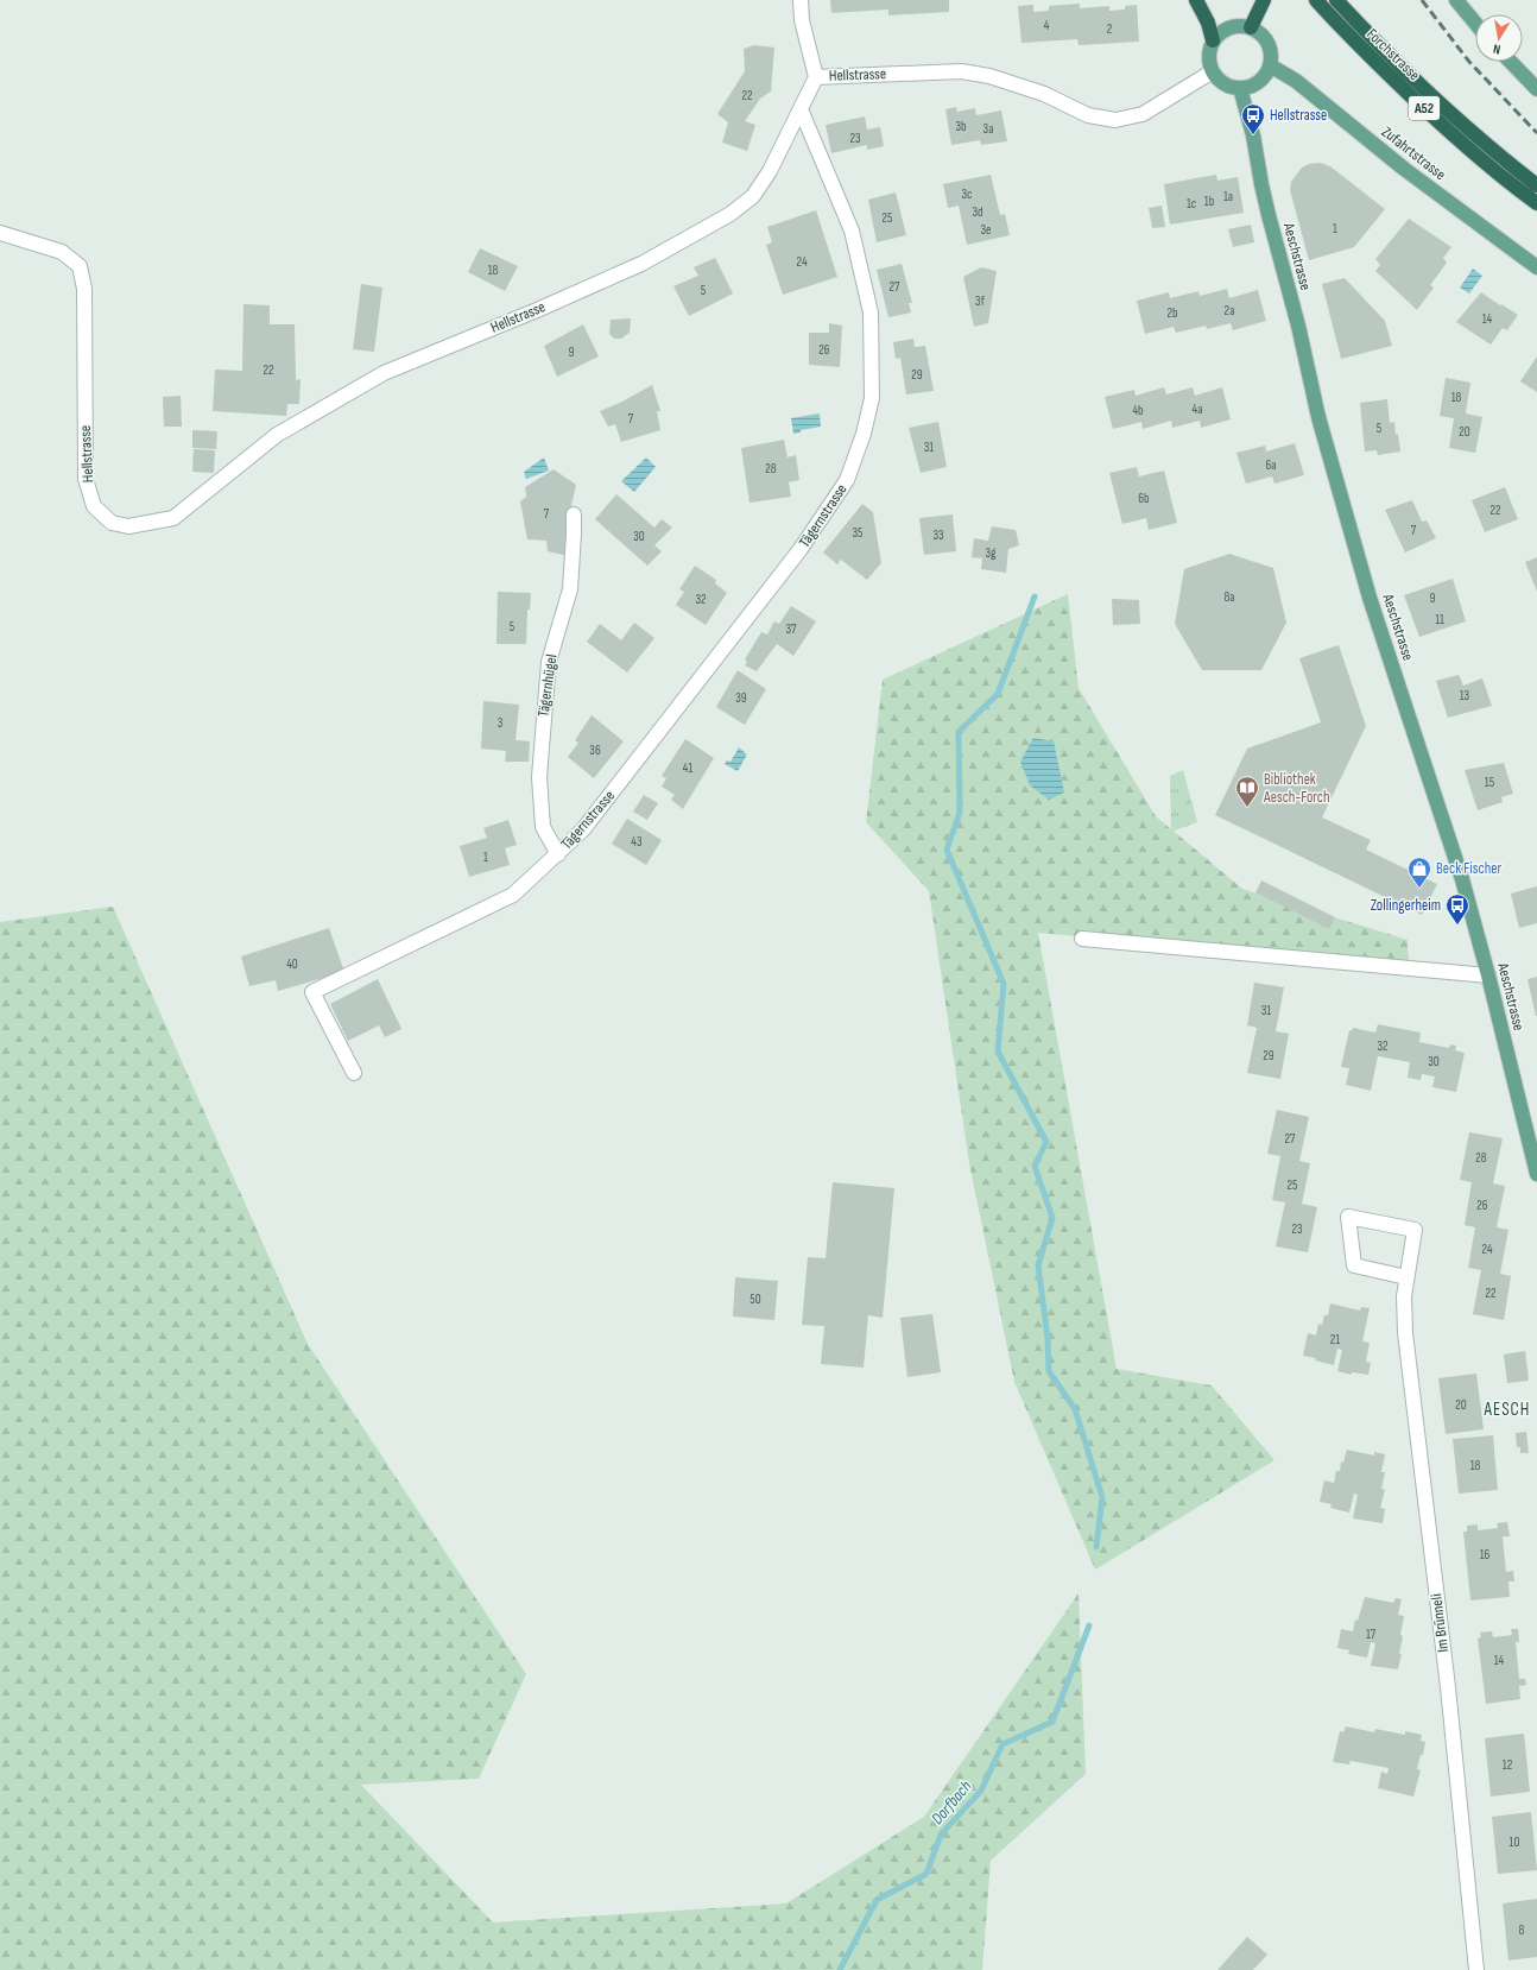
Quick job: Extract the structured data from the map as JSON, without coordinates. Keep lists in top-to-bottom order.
{
  "streets": {
    "highway": ["Forchstrasse", "A52"],
    "main road": ["Zufahrtstrasse", "Aeschstrasse"],
    "street": [
      "Hellstrasse",
      "Tägernstrasse",
      "Tägernhügel",
      "Im Brünneli"
    ]
  },
  "crossings": [
    ["Hellstrasse", "Zufahrtstrasse"],
    ["Hellstrasse", "Aeschstrasse"],
    ["Hellstrasse", "Tägernstrasse"],
    ["Zufahrtstrasse", "Aeschstrasse"],
    ["Tägernstrasse", "Tägernhügel"]
  ],
  "districts": ["AESCH"],
  "water": ["Dorfbach"],
  "places": {
    "bus stop": ["Hellstrasse", "Zollingerheim"],
    "library": ["Bibliothek Aesch-Forch"],
    "shop": ["Beck Fischer"]
  },
  "house_numbers": [
    "4",
    "2",
    "22",
    "3b",
    "3a",
    "23",
    "3c",
    "1a",
    "1b",
    "1c",
    "3d",
    "25",
    "1",
    "3e",
    "24",
    "18",
    "27",
    "5",
    "3f",
    "2a",
    "2b",
    "14",
    "26",
    "9",
    "22",
    "29",
    "18",
    "4a",
    "4b",
    "7",
    "5",
    "20",
    "31",
    "6a",
    "28",
    "6b",
    "22",
    "7",
    "7",
    "35",
    "33",
    "30",
    "3g",
    "8a",
    "9",
    "32",
    "11",
    "5",
    "37",
    "13",
    "39",
    "3",
    "36",
    "41",
    "15",
    "43",
    "1",
    "40",
    "31",
    "32",
    "29",
    "30",
    "27",
    "28",
    "25",
    "26",
    "23",
    "24",
    "22",
    "50",
    "21",
    "20",
    "18",
    "16",
    "17",
    "14",
    "12",
    "10",
    "8"
  ],
  "north": "bottom"
}
